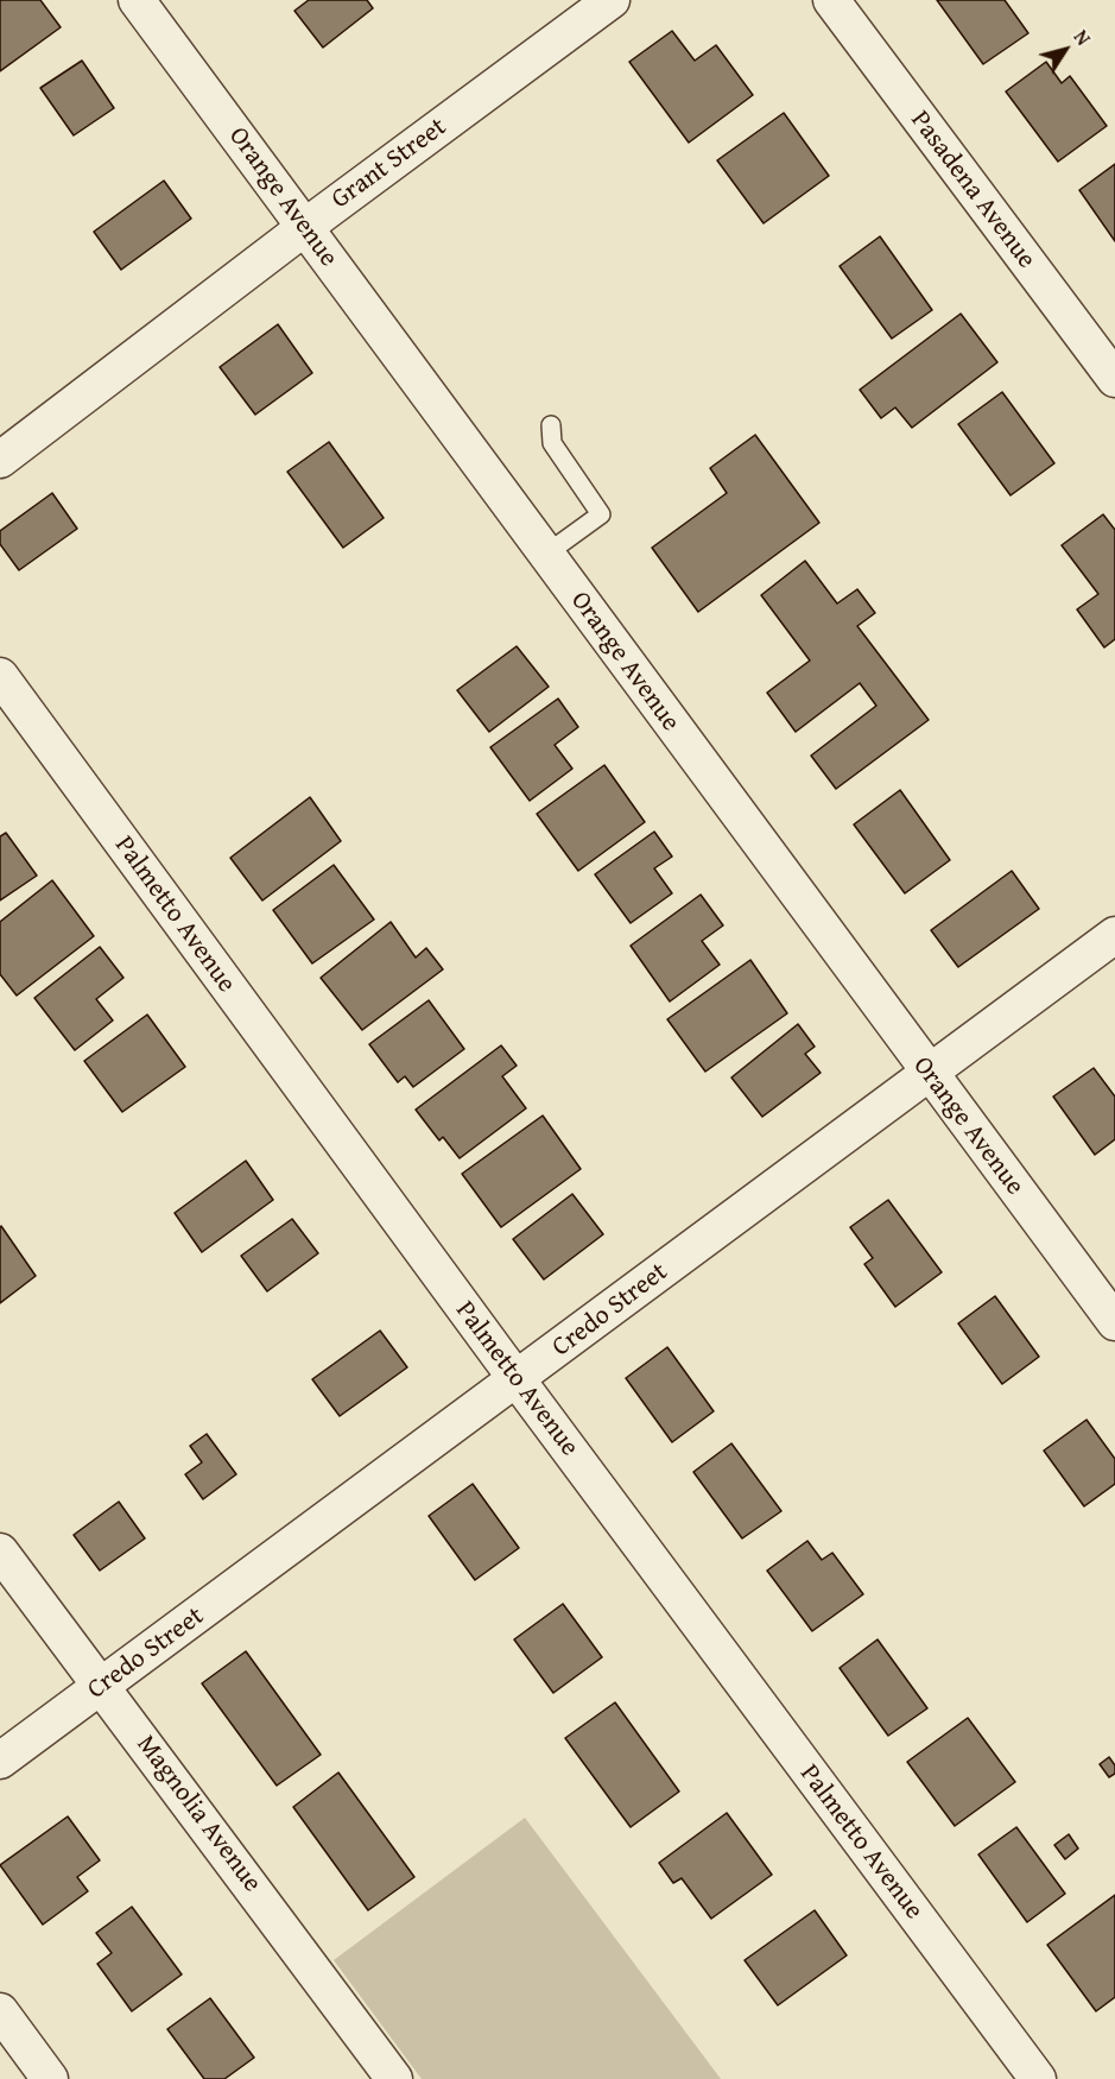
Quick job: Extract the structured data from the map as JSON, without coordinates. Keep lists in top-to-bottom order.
{
  "streets": {
    "street": [
      "Grant Street",
      "Pasadena Avenue",
      "Orange Avenue",
      "Palmetto Avenue",
      "Credo Street",
      "Magnolia Avenue"
    ]
  },
  "crossings": [
    ["Grant Street", "Orange Avenue"],
    ["Orange Avenue", "Credo Street"],
    ["Palmetto Avenue", "Credo Street"],
    ["Credo Street", "Magnolia Avenue"]
  ],
  "north": "top right"
}
